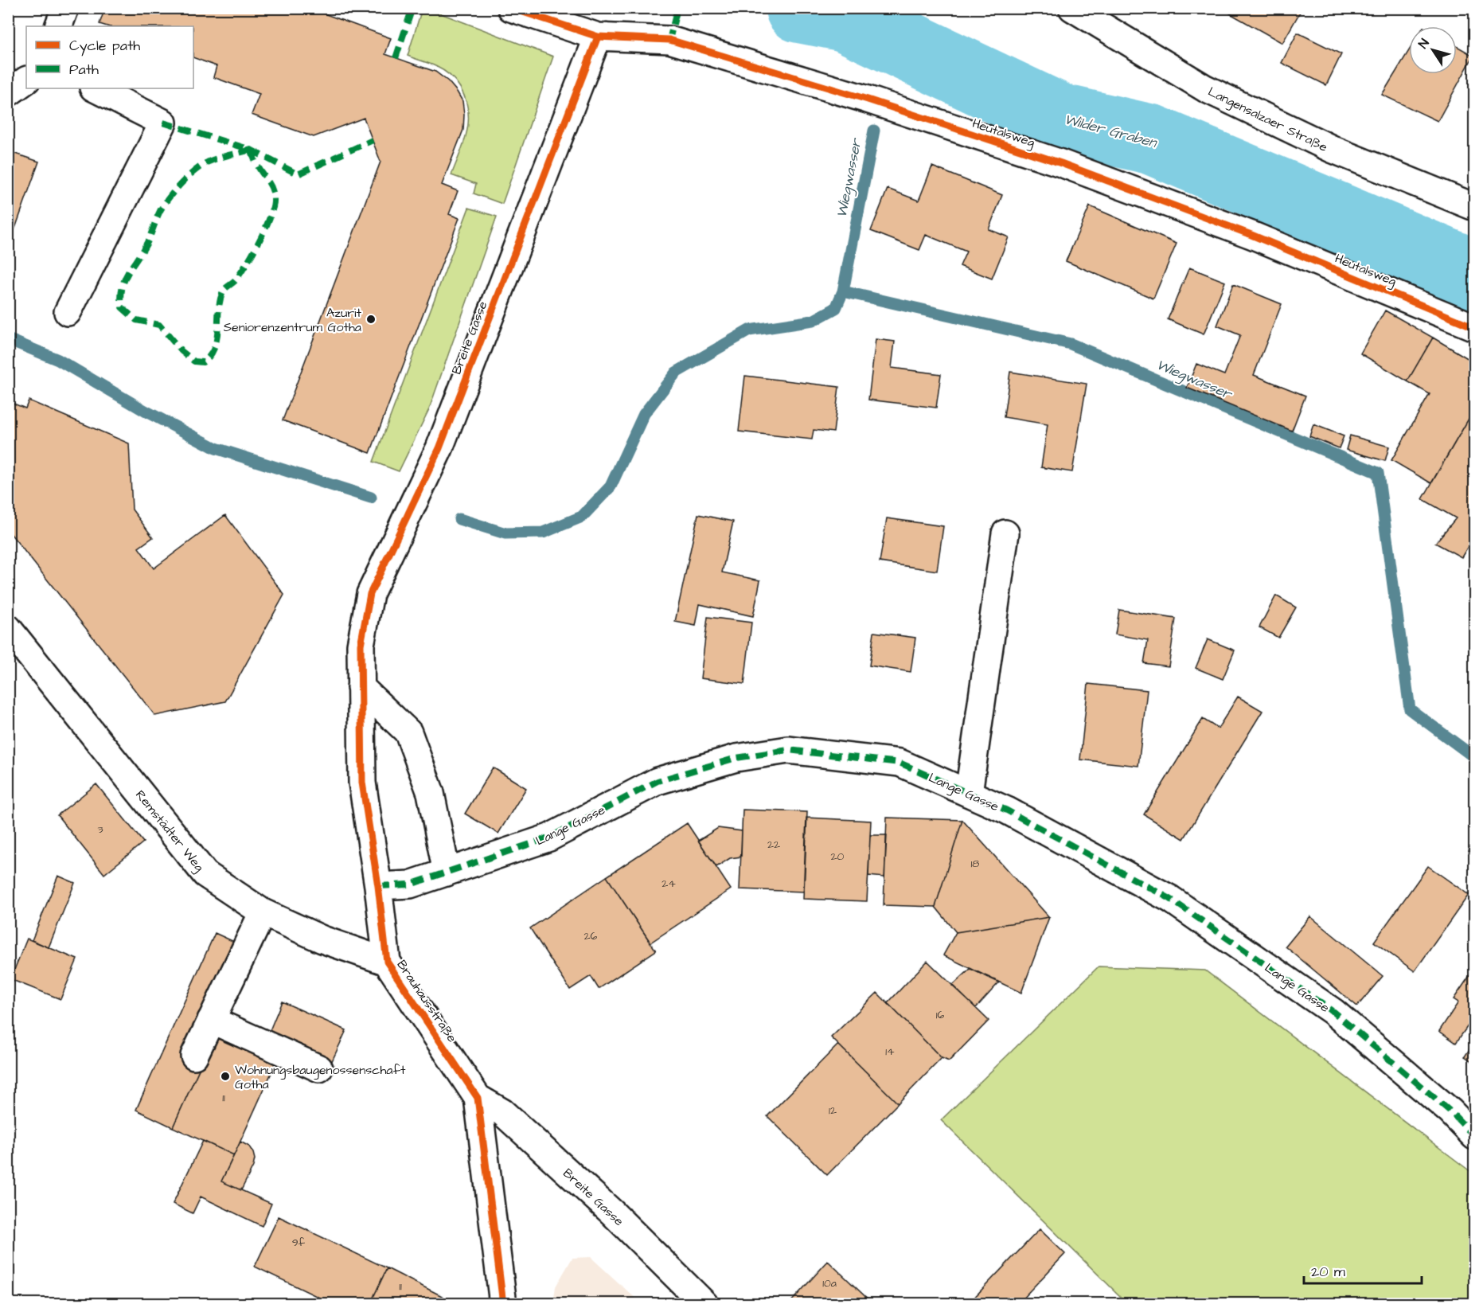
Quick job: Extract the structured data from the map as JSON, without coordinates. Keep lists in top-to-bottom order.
{
  "streets": {
    "street": [
      "Langensalzaer Straße",
      "Heutalsweg",
      "Breite Gasse",
      "Lange Gasse",
      "Remstädter Weg",
      "Brauhausstraße"
    ]
  },
  "crossings": [
    ["Heutalsweg", "Breite Gasse"],
    ["Breite Gasse", "Brauhausstraße"],
    ["Lange Gasse", "Brauhausstraße"],
    ["Remstädter Weg", "Brauhausstraße"]
  ],
  "water": ["Wilder Graben", "Wiegwasser"],
  "places": ["Azurit Seniorenzentrum Gotha", "Wohnungsbaugenossenschaft Gotha"],
  "house_numbers": [
    "3",
    "22",
    "20",
    "18",
    "24",
    "26",
    "16",
    "14",
    "11",
    "12",
    "9f",
    "10a",
    "11"
  ],
  "legend": ["Cycle path", "Path"],
  "scale_bar": "20 m",
  "north": "top left"
}
